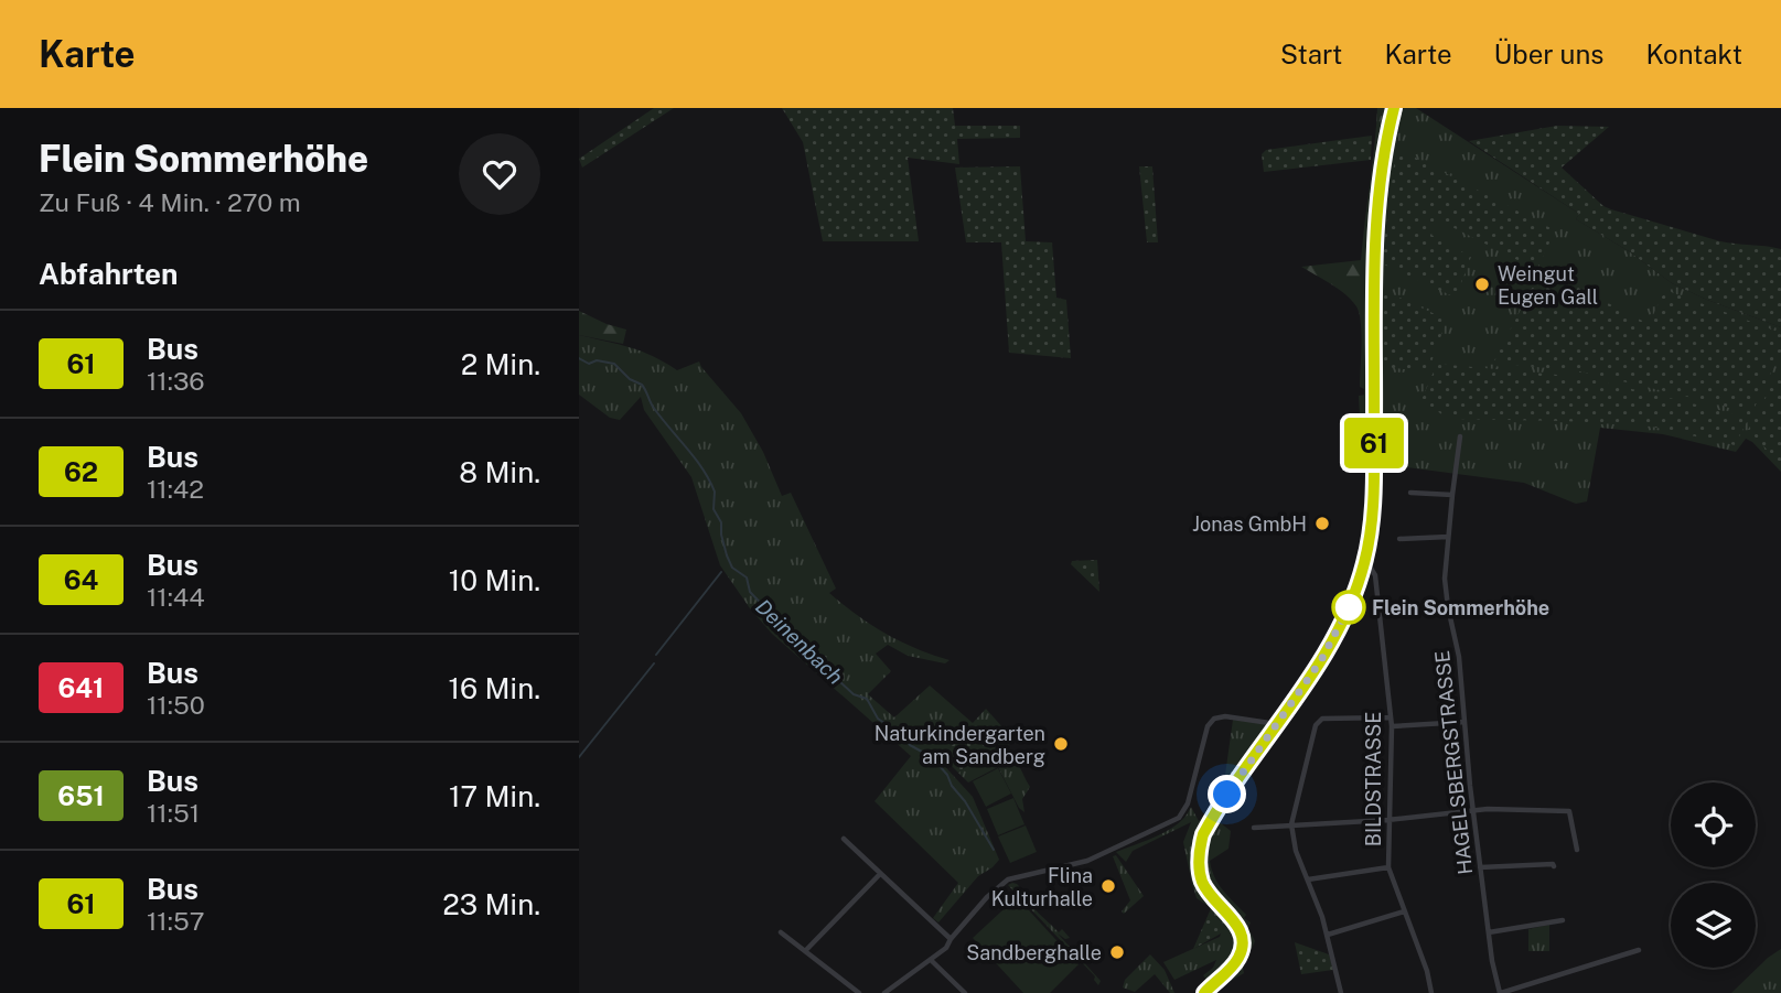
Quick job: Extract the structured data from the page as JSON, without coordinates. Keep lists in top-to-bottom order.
{
  "streets": {
    "street": ["HAGELSBERGSTRASSE", "BILDSTRASSE"]
  },
  "water": ["Deinenbach"],
  "places": [
    "Weingut Eugen Gall",
    "Jonas GmbH",
    "Flein Sommerhöhe",
    "Naturkindergarten am Sandberg",
    "Flina Kulturhalle",
    "Sandberghalle"
  ],
  "lines": ["bus line 61"],
  "page": {
    "header": "Karte",
    "nav": [
      "Start",
      "Karte",
      "Über uns",
      "Kontakt"
    ],
    "heading": [
      ["Flein Sommerhöhe", "Zu Fuß · 4 Min. · 270 m"],
      "Abfahrten"
    ],
    "on_map": "61",
    "list": [
      {
        "mark": "61",
        "name": "Bus",
        "note": "11:36",
        "value": "2 Min."
      },
      {
        "mark": "62",
        "name": "Bus",
        "note": "11:42",
        "value": "8 Min."
      },
      {
        "mark": "64",
        "name": "Bus",
        "note": "11:44",
        "value": "10 Min."
      },
      {
        "mark": "641",
        "name": "Bus",
        "note": "11:50",
        "value": "16 Min."
      },
      {
        "mark": "651",
        "name": "Bus",
        "note": "11:51",
        "value": "17 Min."
      },
      {
        "mark": "61",
        "name": "Bus",
        "note": "11:57",
        "value": "23 Min."
      }
    ]
  }
}
